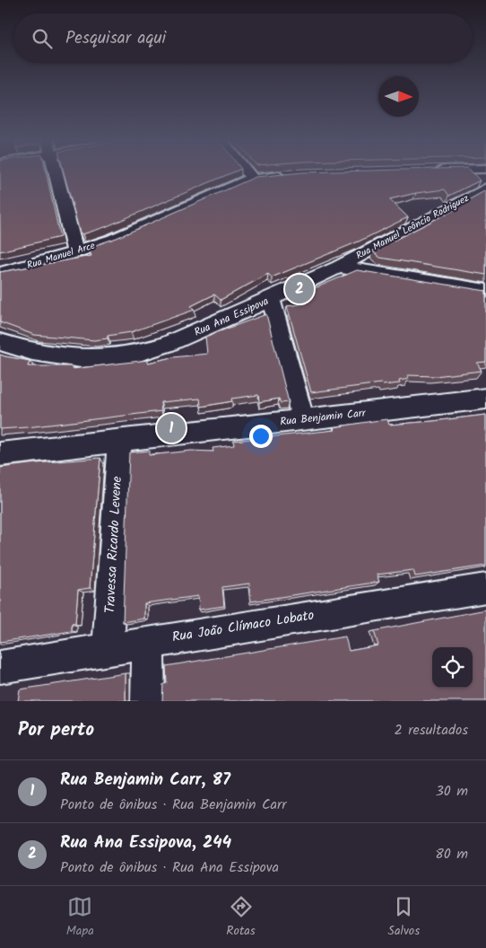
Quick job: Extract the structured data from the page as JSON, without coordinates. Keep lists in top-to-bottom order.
{
  "streets": {
    "street": [
      "Rua Manuel Leôncio Rodriguez",
      "Rua Manuel Arce",
      "Rua Ana Essipova",
      "Rua Benjamin Carr",
      "Travessa Ricardo Levene",
      "Rua João Clímaco Lobato"
    ]
  },
  "crossings": [
    ["Rua Manuel Leôncio Rodriguez", "Rua Ana Essipova"],
    ["Rua Benjamin Carr", "Travessa Ricardo Levene"],
    ["Travessa Ricardo Levene", "Rua João Clímaco Lobato"]
  ],
  "north": "right",
  "page": {
    "search": "Pesquisar aqui",
    "pins": ["2", "1"],
    "heading": ["Por perto", "2 resultados"],
    "list": [
      {
        "mark": "1",
        "name": "Rua Benjamin Carr, 87",
        "note": "Ponto de ônibus · Rua Benjamin Carr",
        "value": "30 m"
      },
      {
        "mark": "2",
        "name": "Rua Ana Essipova, 244",
        "note": "Ponto de ônibus · Rua Ana Essipova",
        "value": "80 m"
      }
    ],
    "nav": ["Mapa", "Rotas", "Salvos"]
  }
}
